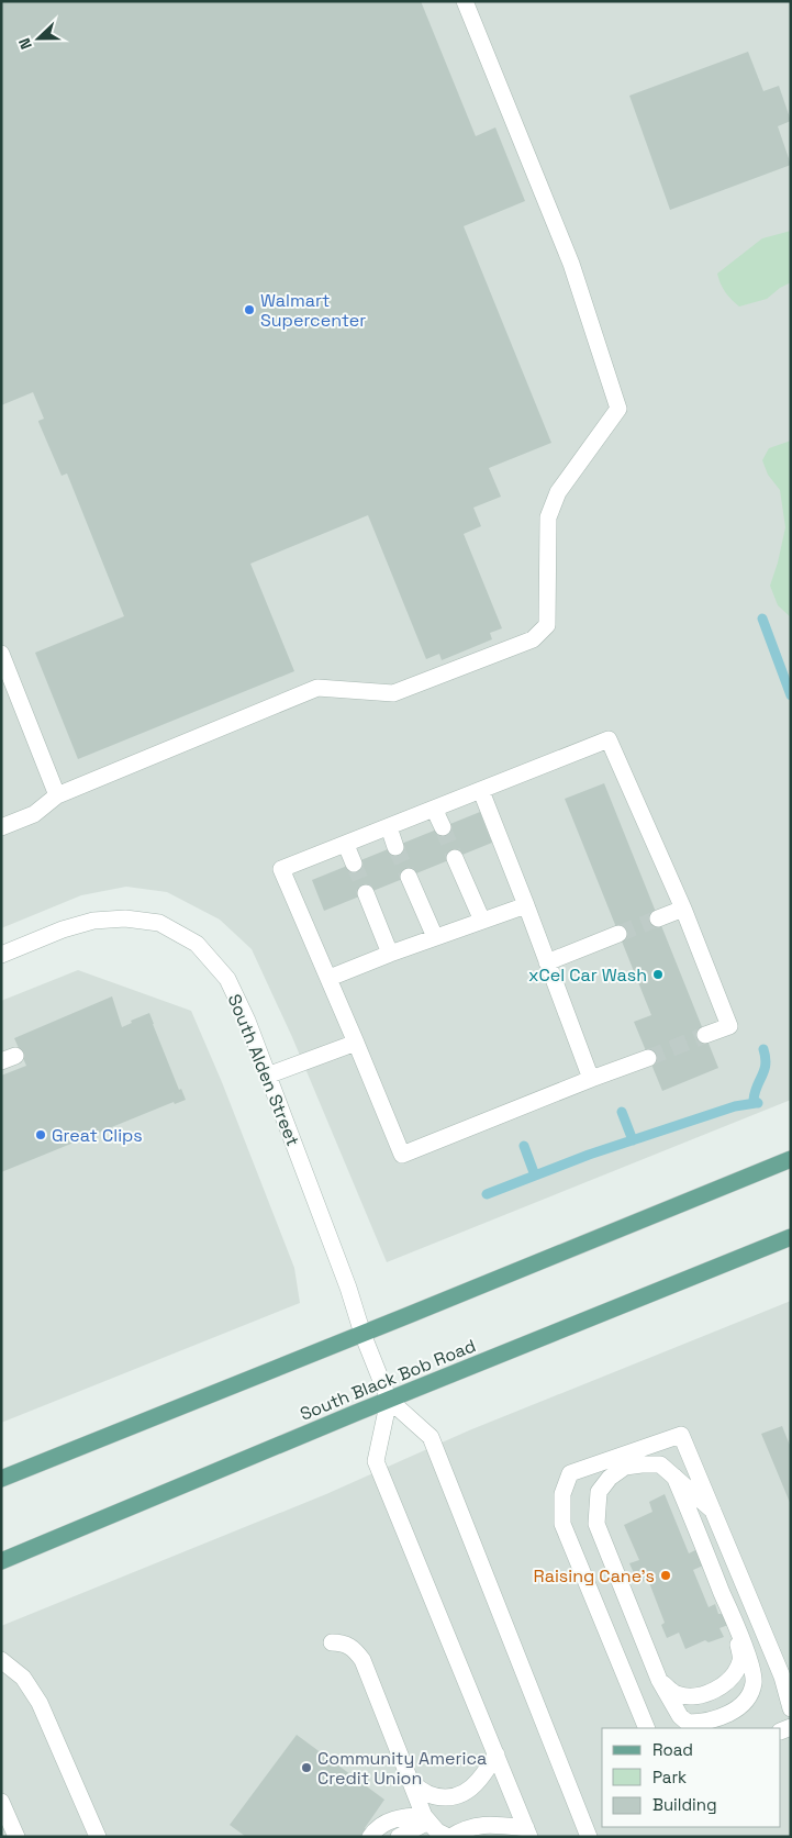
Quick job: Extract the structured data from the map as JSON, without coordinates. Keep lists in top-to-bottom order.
{
  "streets": {
    "main road": ["South Black Bob Road"],
    "street": ["South Alden Street"]
  },
  "crossings": [
    ["South Alden Street", "South Black Bob Road"]
  ],
  "places": [
    "Walmart Supercenter",
    "xCel Car Wash",
    "Great Clips",
    "Raising Cane's",
    "Community America Credit Union"
  ],
  "legend": ["Road", "Park", "Building"],
  "north": "left"
}
